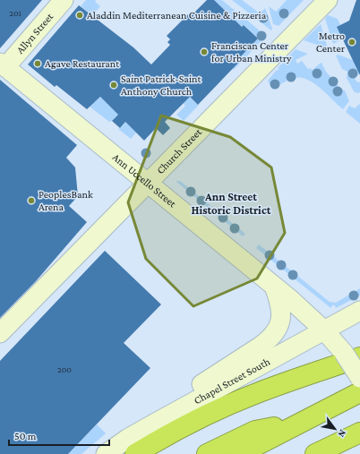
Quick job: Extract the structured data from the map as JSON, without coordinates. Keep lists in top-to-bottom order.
{
  "streets": {
    "street": [
      "Allyn Street",
      "Church Street",
      "Ann Uccello Street",
      "Chapel Street South"
    ]
  },
  "crossings": [
    ["Allyn Street", "Ann Uccello Street"],
    ["Church Street", "Ann Uccello Street"],
    ["Ann Uccello Street", "Chapel Street South"]
  ],
  "districts": ["Ann Street Historic District"],
  "places": [
    "Aladdin Mediterranean Cuisine & Pizzeria",
    "Metro Center",
    "Franciscan Center for Urban Ministry",
    "Agave Restaurant",
    "Saint Patrick-Saint Anthony Church",
    "PeoplesBank Arena"
  ],
  "house_numbers": ["201", "200"],
  "scale_bar": "50 m",
  "north": "bottom right"
}
